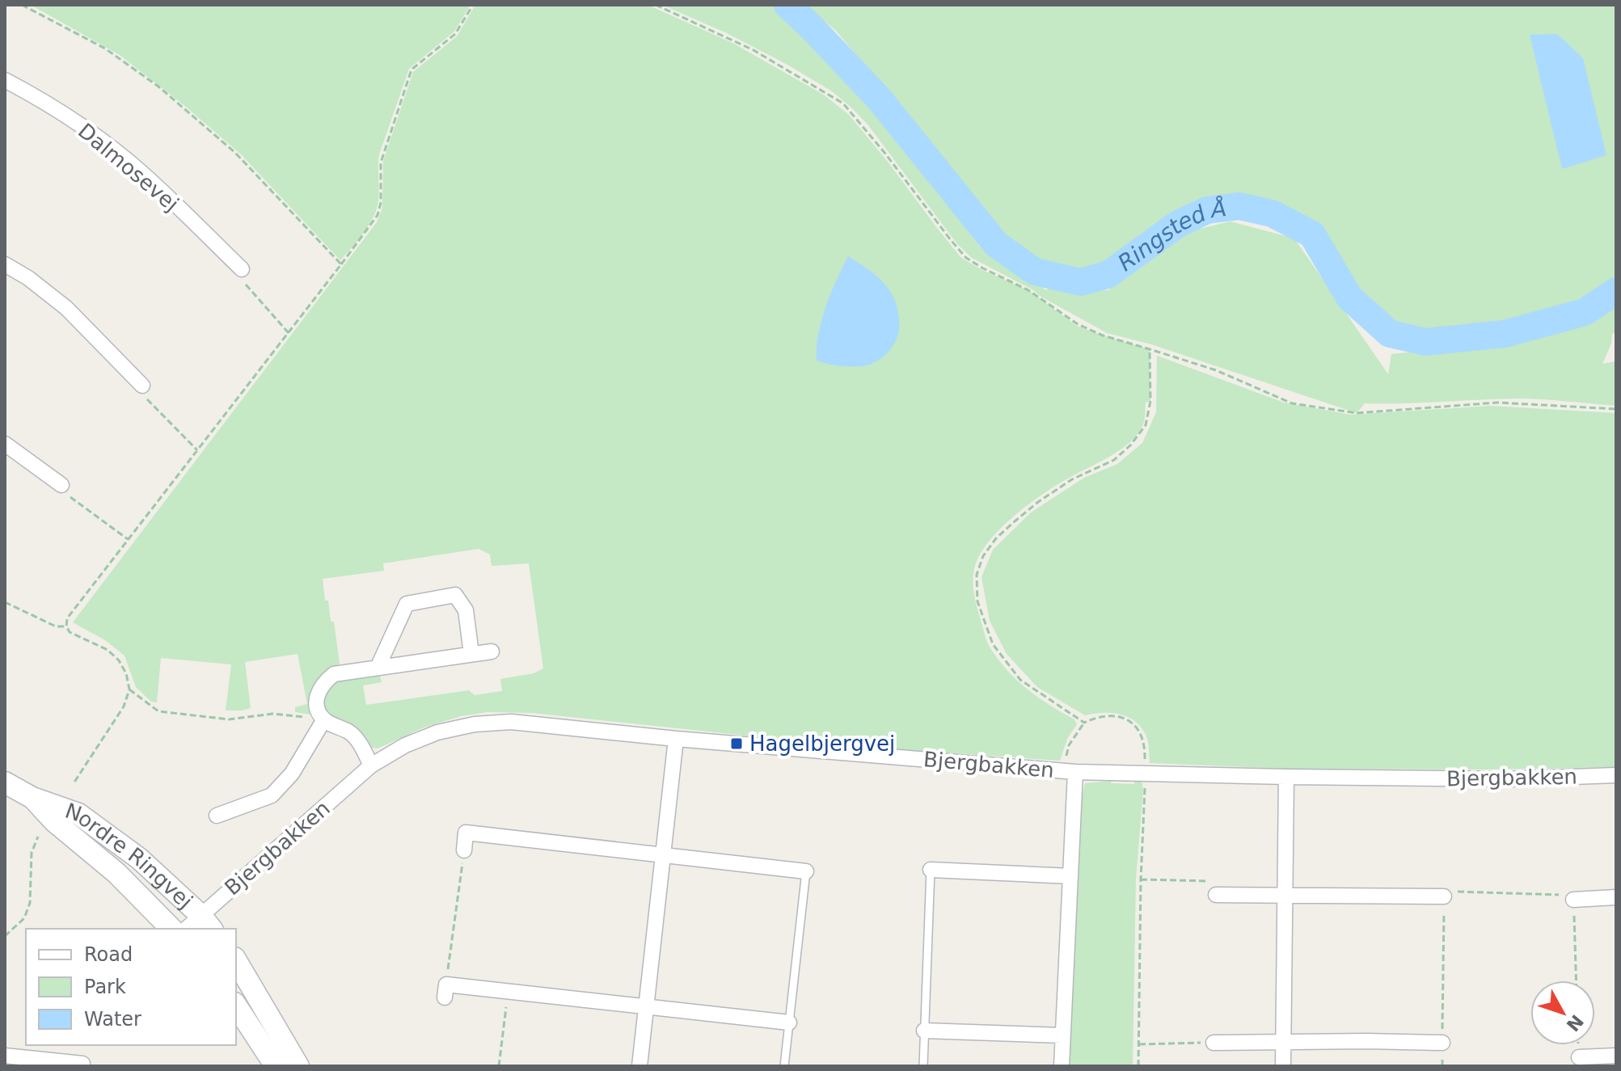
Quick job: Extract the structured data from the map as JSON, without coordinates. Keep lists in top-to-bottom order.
{
  "streets": {
    "street": ["Dalmosevej", "Bjergbakken", "Nordre Ringvej"]
  },
  "crossings": [
    ["Bjergbakken", "Nordre Ringvej"]
  ],
  "water": ["Ringsted Å"],
  "places": {
    "transit": ["Hagelbjergvej"]
  },
  "legend": ["Road", "Park", "Water"],
  "north": "bottom right"
}
